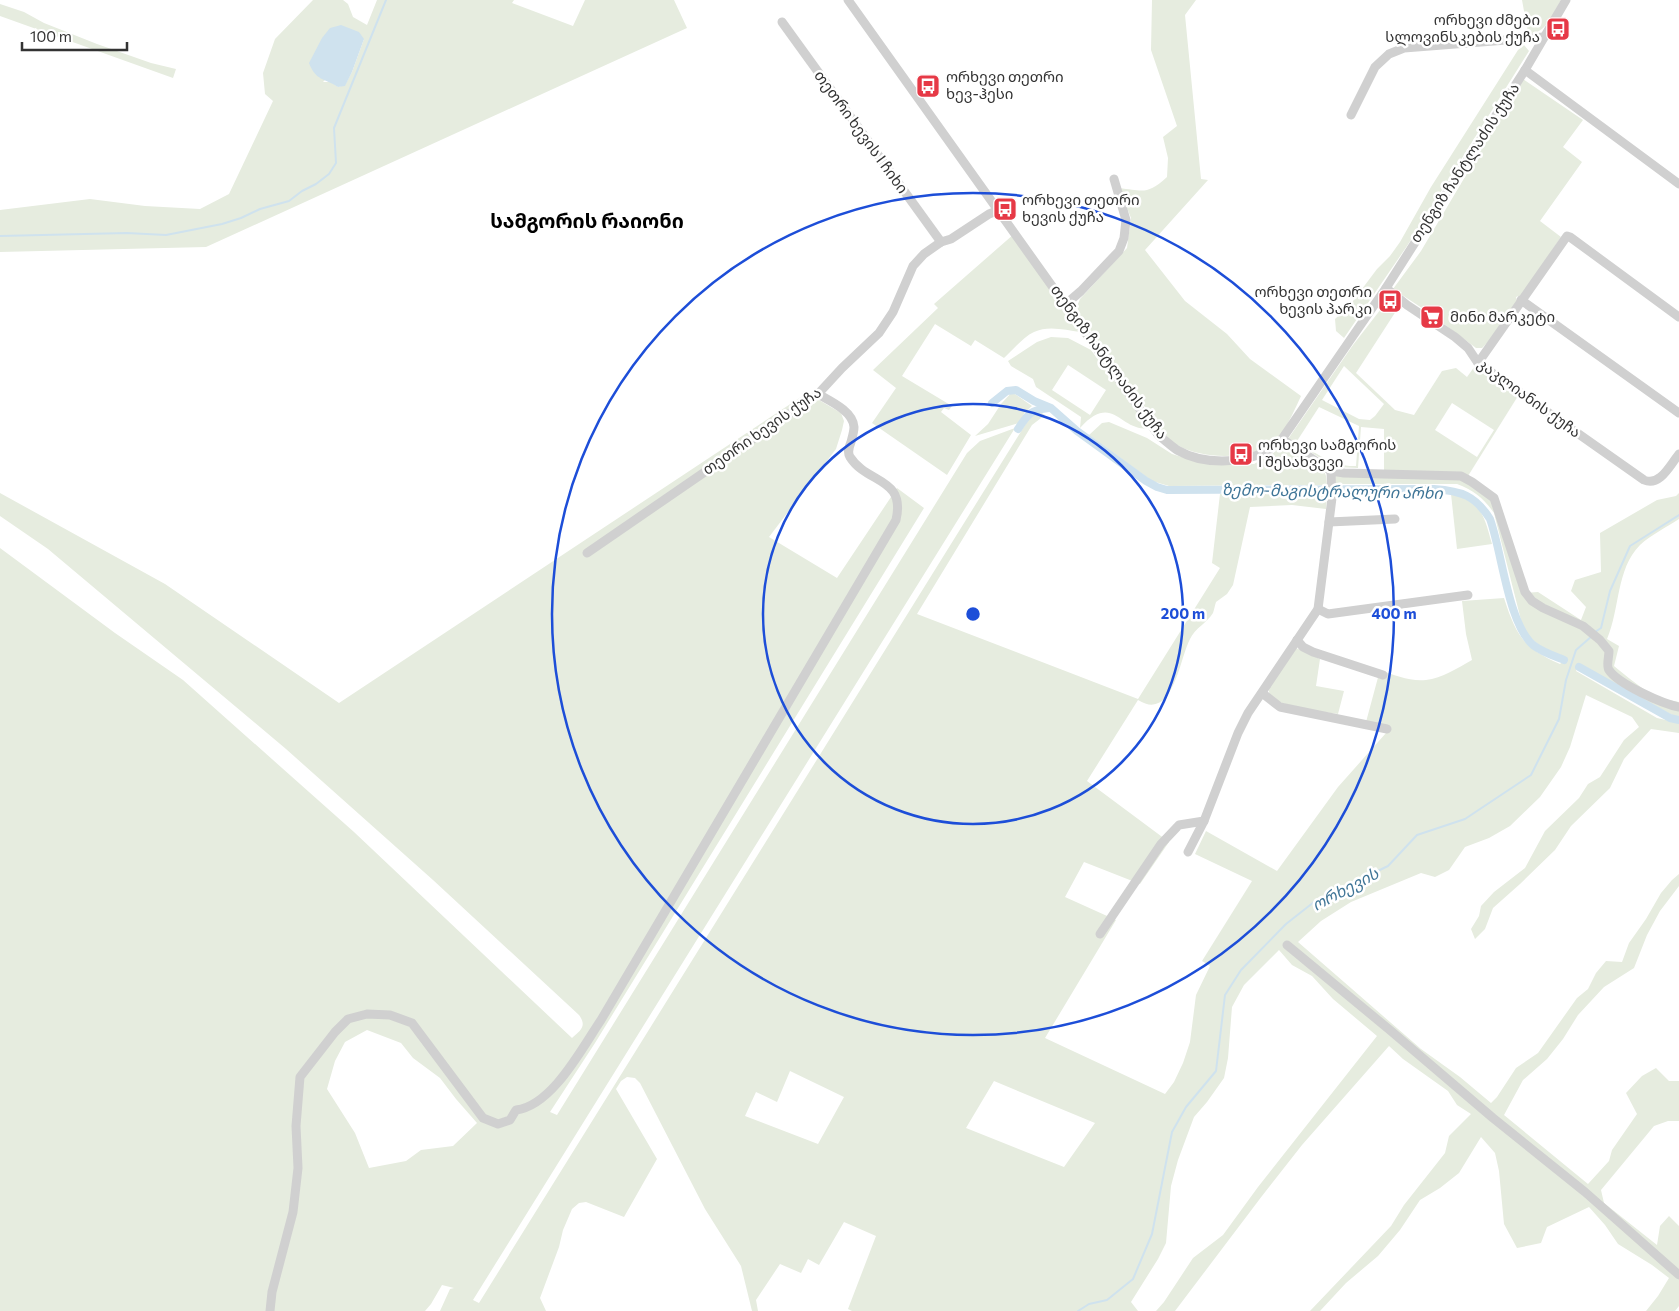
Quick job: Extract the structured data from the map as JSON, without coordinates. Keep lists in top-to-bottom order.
{
  "streets": {
    "street": [
      "თეთრი ხევის I ჩიხი",
      "თენგიზ ჩანტლაძის ქუჩა",
      "კაკლიანის ქუჩა",
      "თეთრი ხევის ქუჩა"
    ]
  },
  "crossings": [
    ["თეთრი ხევის I ჩიხი", "თეთრი ხევის ქუჩა"],
    ["თენგიზ ჩანტლაძის ქუჩა", "კაკლიანის ქუჩა"],
    ["თენგიზ ჩანტლაძის ქუჩა", "თეთრი ხევის ქუჩა"]
  ],
  "districts": ["სამგორის რაიონი"],
  "water": ["ზემო-მაგისტრალური არხი", "ორხევის"],
  "places": {
    "bus stop": [
      "ორხევი ძმები სლოვინსკების ქუჩა",
      "ორხევი თეთრი ხევ-ჰესი",
      "ორხევი თეთრი ხევის ქუჩა",
      "ორხევი თეთრი ხევის პარკი",
      "ორხევი სამგორის I შესახვევი"
    ],
    "supermarket": ["მინი მარკეტი"]
  },
  "scale_bar": "100 m",
  "rings": ["200 m", "400 m"]
}
